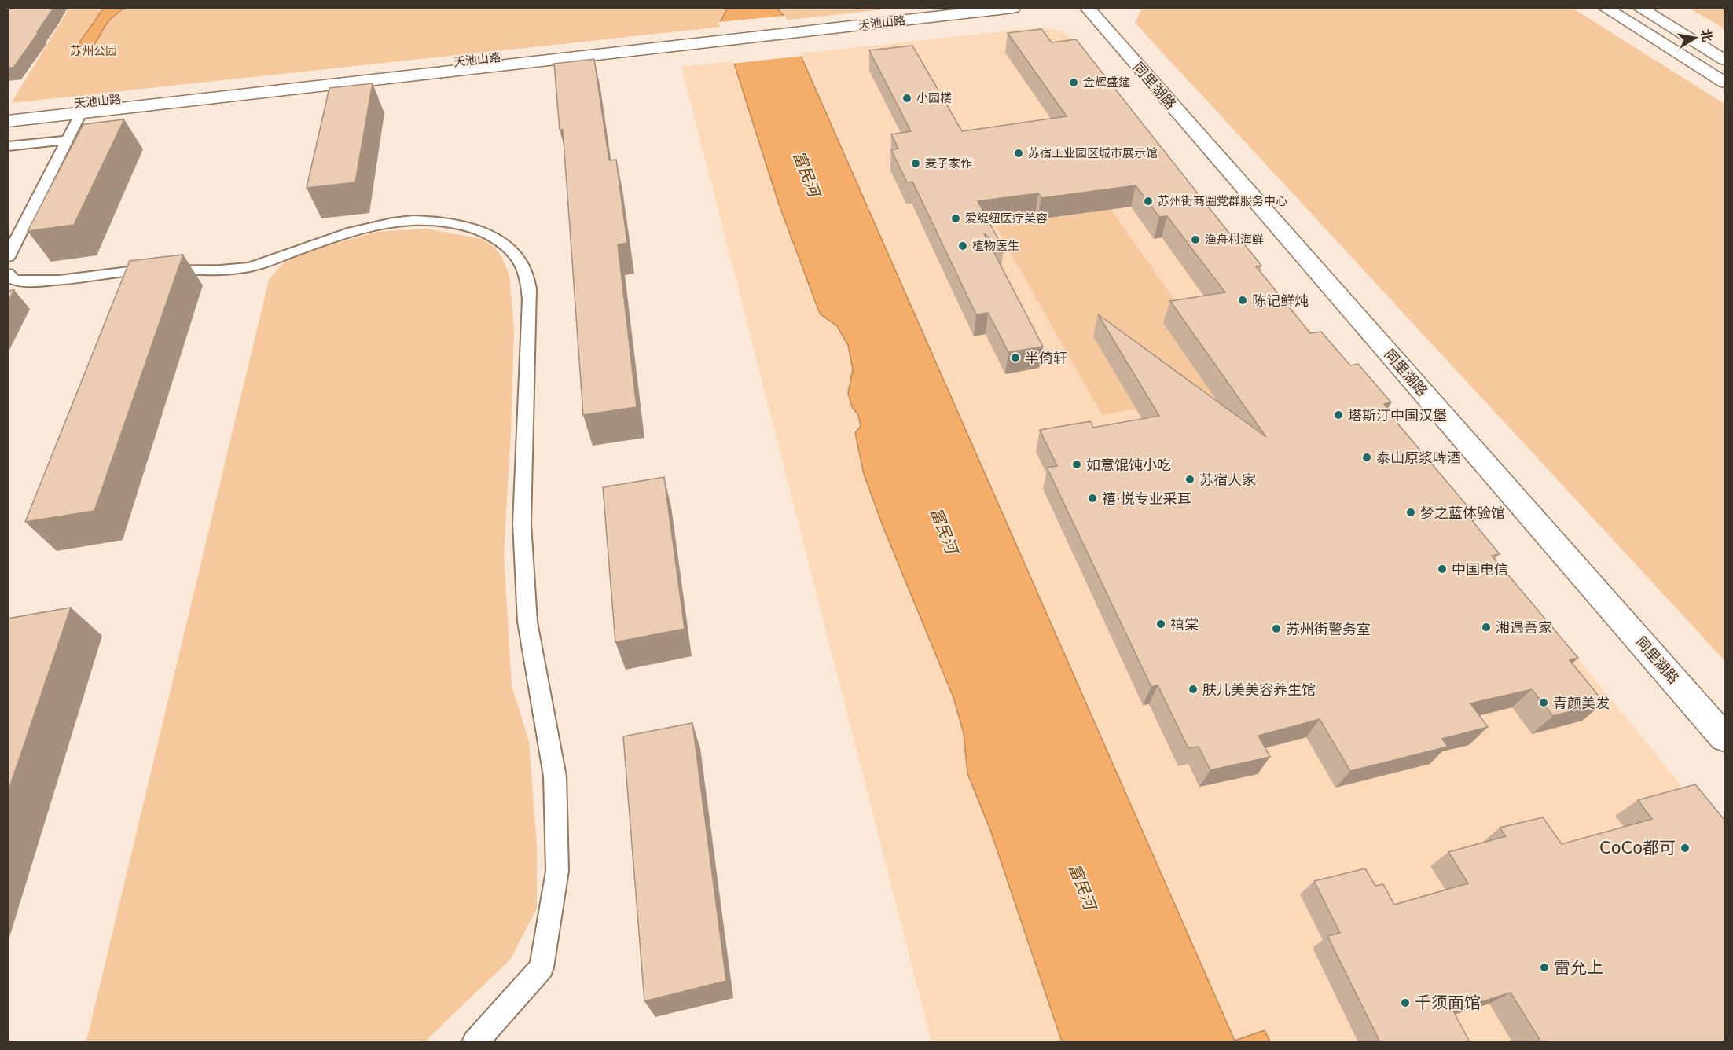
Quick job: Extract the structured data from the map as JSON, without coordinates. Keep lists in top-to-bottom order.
{
  "streets": {
    "street": ["天池山路", "同里湖路"]
  },
  "water": ["富民河"],
  "parks": ["苏州公园"],
  "places": [
    "金辉盛筵",
    "小园楼",
    "苏宿工业园区城市展示馆",
    "麦子家作",
    "苏州街商圈党群服务中心",
    "爱缇纽医疗美容",
    "渔舟村海鲜",
    "植物医生",
    "陈记鲜炖",
    "半倚轩",
    "塔斯汀中国汉堡",
    "泰山原浆啤酒",
    "如意馄饨小吃",
    "苏宿人家",
    "禧·悦专业采耳",
    "梦之蓝体验馆",
    "中国电信",
    "禧棠",
    "湘遇吾家",
    "苏州街警务室",
    "肤儿美美容养生馆",
    "青颜美发",
    "CoCo都可",
    "雷允上",
    "千须面馆"
  ],
  "north": "right"
}
